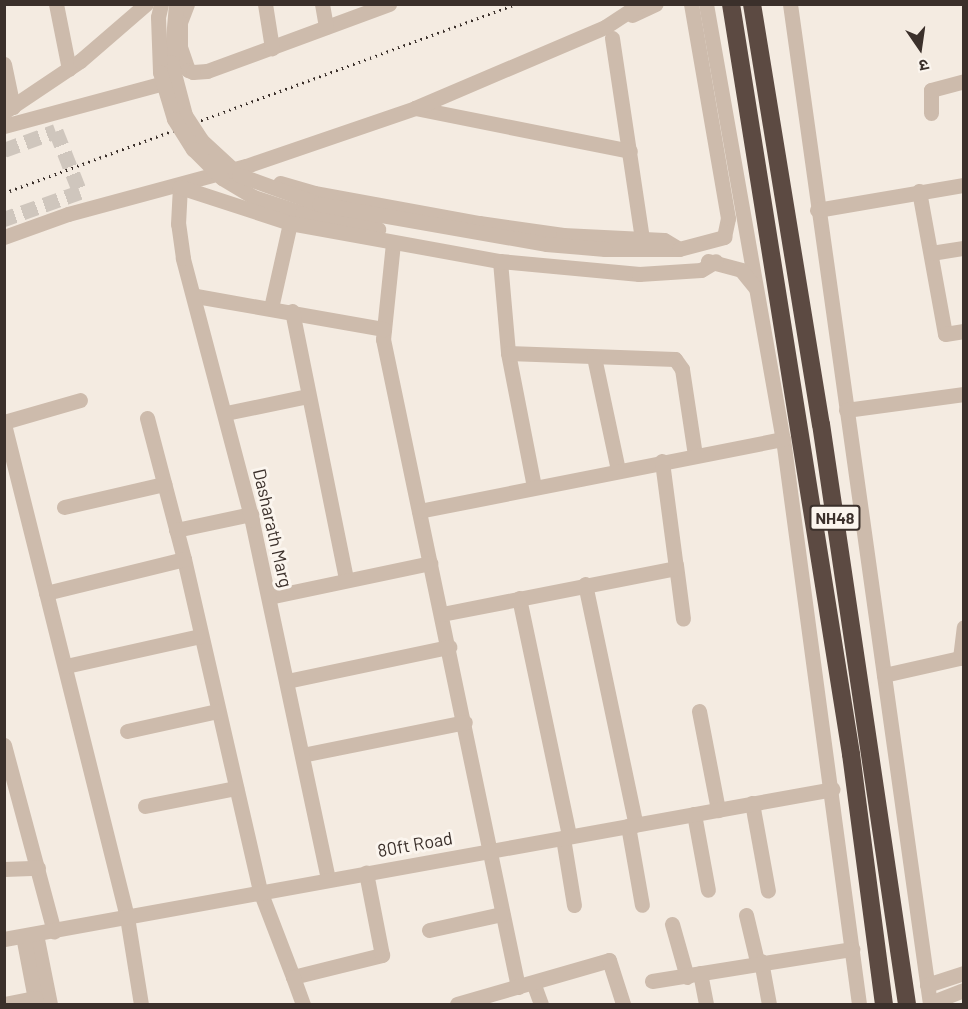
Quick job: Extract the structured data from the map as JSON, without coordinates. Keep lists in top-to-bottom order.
{
  "streets": {
    "highway": ["NH48"],
    "street": ["Dasharath Marg", "80ft Road"]
  },
  "crossings": [
    ["Dasharath Marg", "80ft Road"]
  ],
  "north": "bottom"
}
